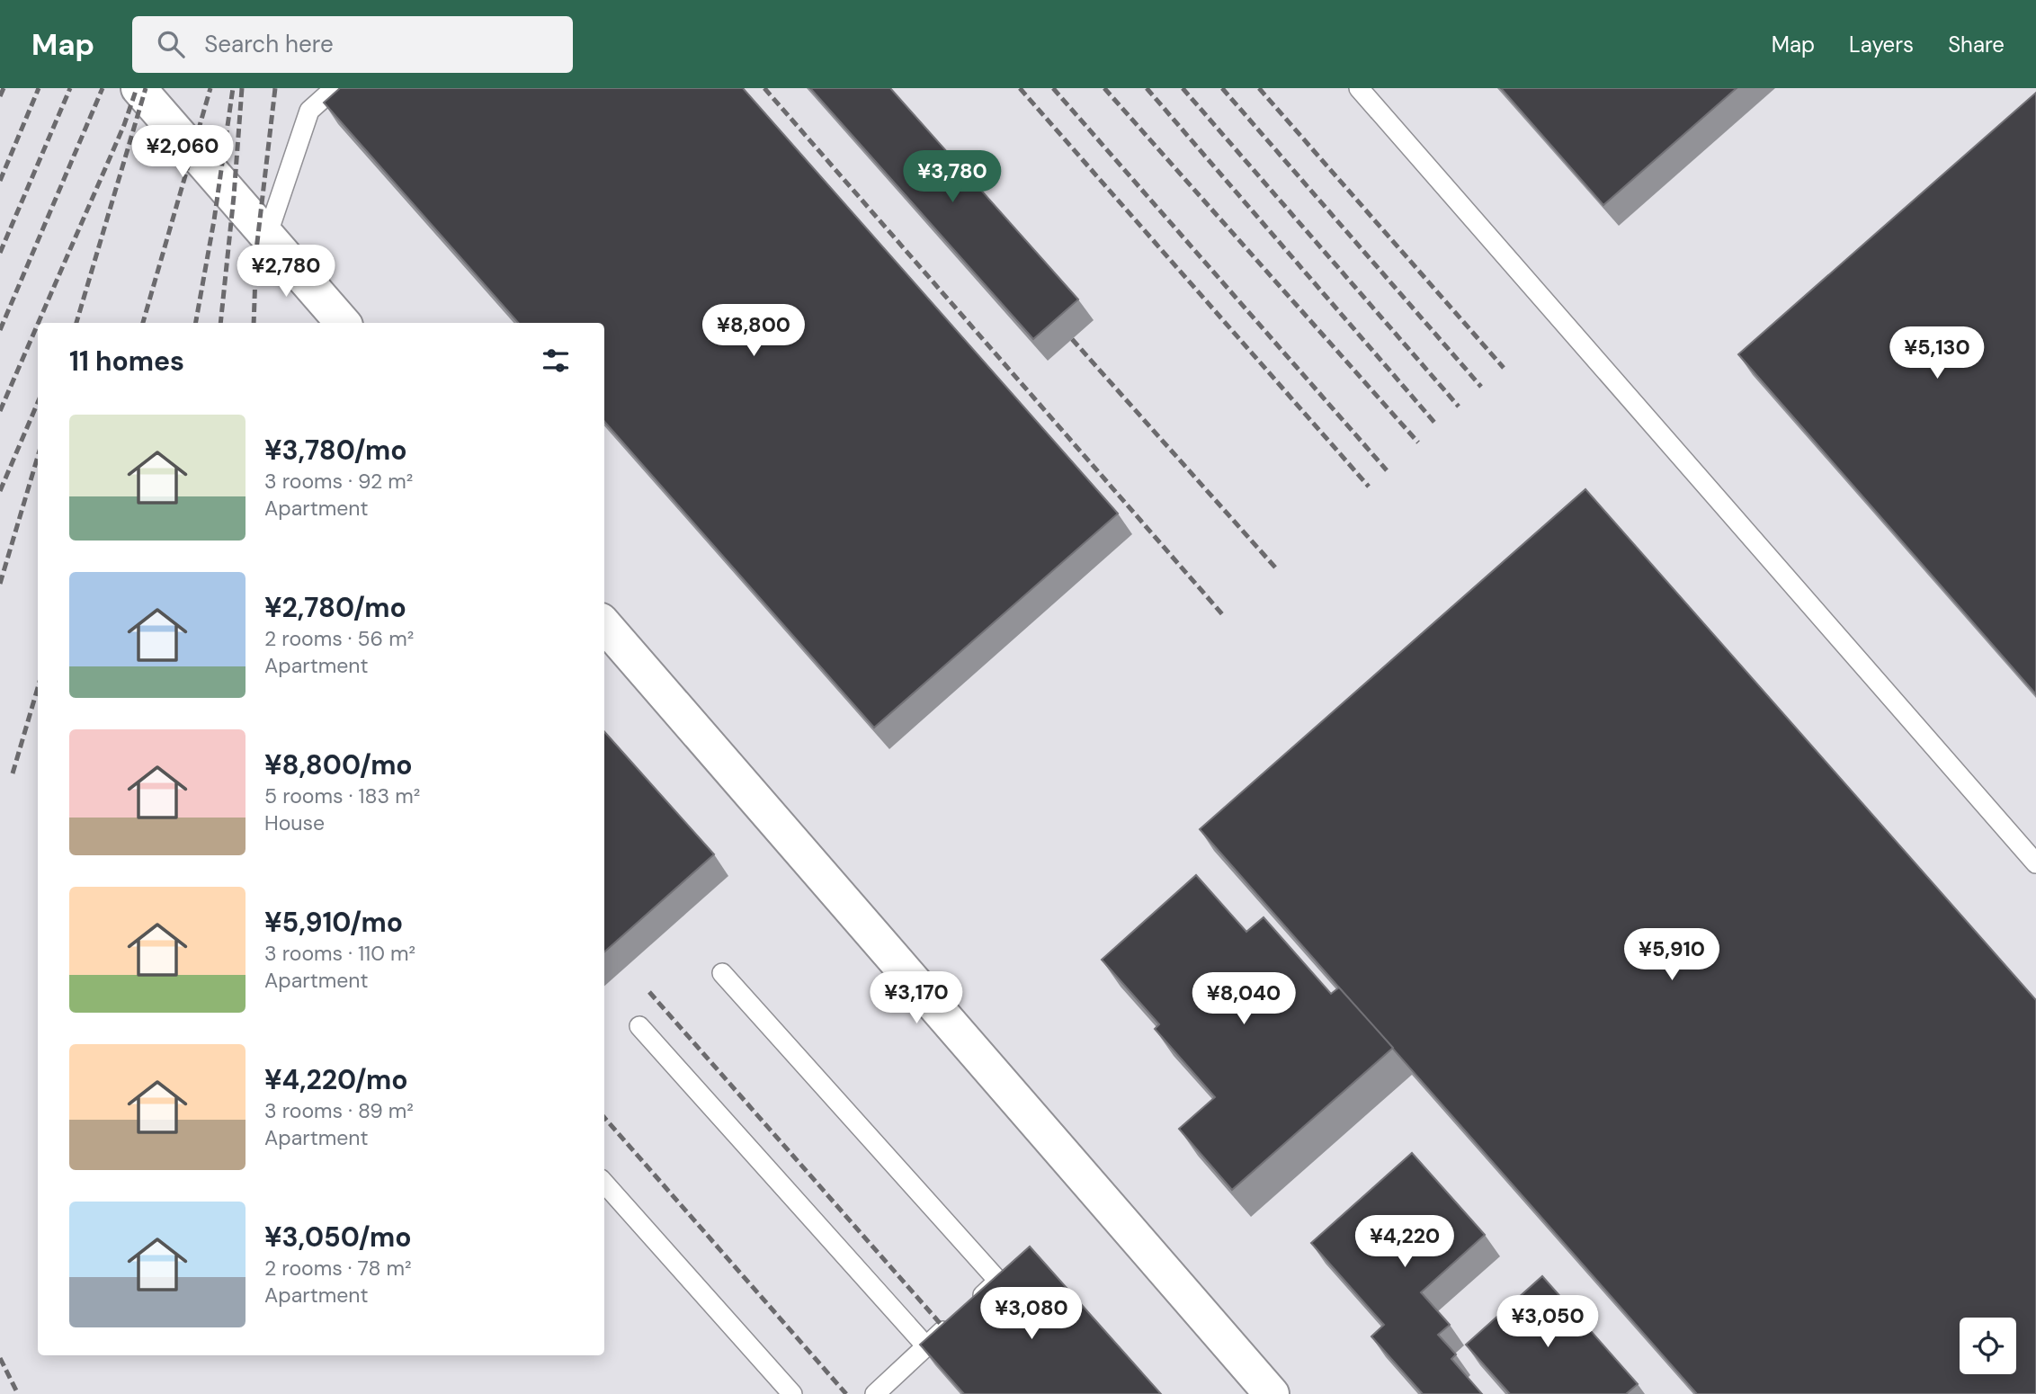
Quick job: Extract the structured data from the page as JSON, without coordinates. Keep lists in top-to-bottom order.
{
  "page": {
    "header": "Map",
    "search": "Search here",
    "nav": ["Map", "Layers", "Share"],
    "price": [
      "¥2,060",
      "¥3,780",
      "¥2,780",
      "¥8,800",
      "¥5,130",
      "¥5,910",
      "¥3,170",
      "¥8,040",
      "¥4,220",
      "¥3,080",
      "¥3,050"
    ],
    "heading": "11 homes",
    "list": [
      {
        "name": "¥3,780/mo",
        "note": "3 rooms · 92 m² · Apartment"
      },
      {
        "name": "¥2,780/mo",
        "note": "2 rooms · 56 m² · Apartment"
      },
      {
        "name": "¥8,800/mo",
        "note": "5 rooms · 183 m² · House"
      },
      {
        "name": "¥5,910/mo",
        "note": "3 rooms · 110 m² · Apartment"
      },
      {
        "name": "¥4,220/mo",
        "note": "3 rooms · 89 m² · Apartment"
      },
      {
        "name": "¥3,050/mo",
        "note": "2 rooms · 78 m² · Apartment"
      }
    ]
  }
}
